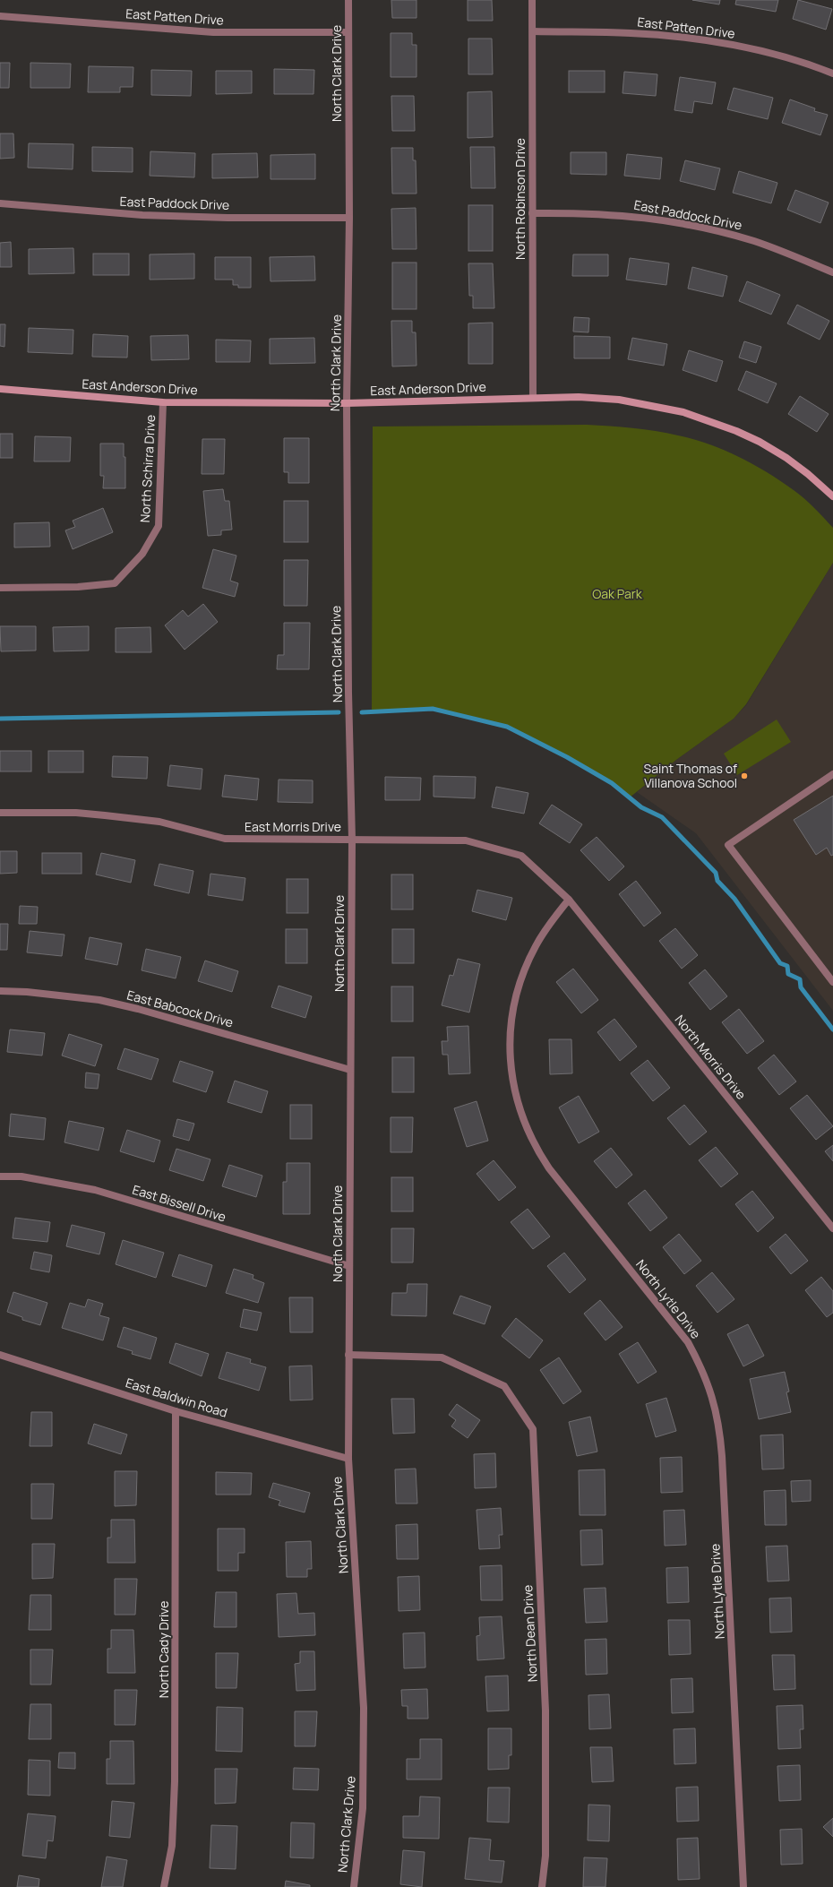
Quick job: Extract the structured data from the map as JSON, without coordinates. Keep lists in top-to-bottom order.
{
  "streets": {
    "street": [
      "East Patten Drive",
      "North Clark Drive",
      "North Robinson Drive",
      "East Paddock Drive",
      "East Anderson Drive",
      "North Schirra Drive",
      "East Morris Drive",
      "East Babcock Drive",
      "North Morris Drive",
      "East Bissell Drive",
      "North Lytle Drive",
      "East Baldwin Road",
      "North Dean Drive",
      "North Cady Drive"
    ]
  },
  "crossings": [
    ["East Patten Drive", "North Clark Drive"],
    ["East Patten Drive", "North Robinson Drive"],
    ["North Clark Drive", "East Paddock Drive"],
    ["North Clark Drive", "East Anderson Drive"],
    ["North Clark Drive", "East Morris Drive"],
    ["North Clark Drive", "East Babcock Drive"],
    ["North Clark Drive", "East Bissell Drive"],
    ["North Clark Drive", "East Baldwin Road"],
    ["North Clark Drive", "North Dean Drive"],
    ["North Robinson Drive", "East Paddock Drive"],
    ["North Robinson Drive", "East Anderson Drive"],
    ["East Anderson Drive", "North Schirra Drive"],
    ["East Morris Drive", "North Morris Drive"],
    ["East Morris Drive", "North Lytle Drive"],
    ["North Morris Drive", "North Lytle Drive"],
    ["East Baldwin Road", "North Cady Drive"]
  ],
  "parks": ["Oak Park"],
  "places": ["Saint Thomas of Villanova School"]
}
